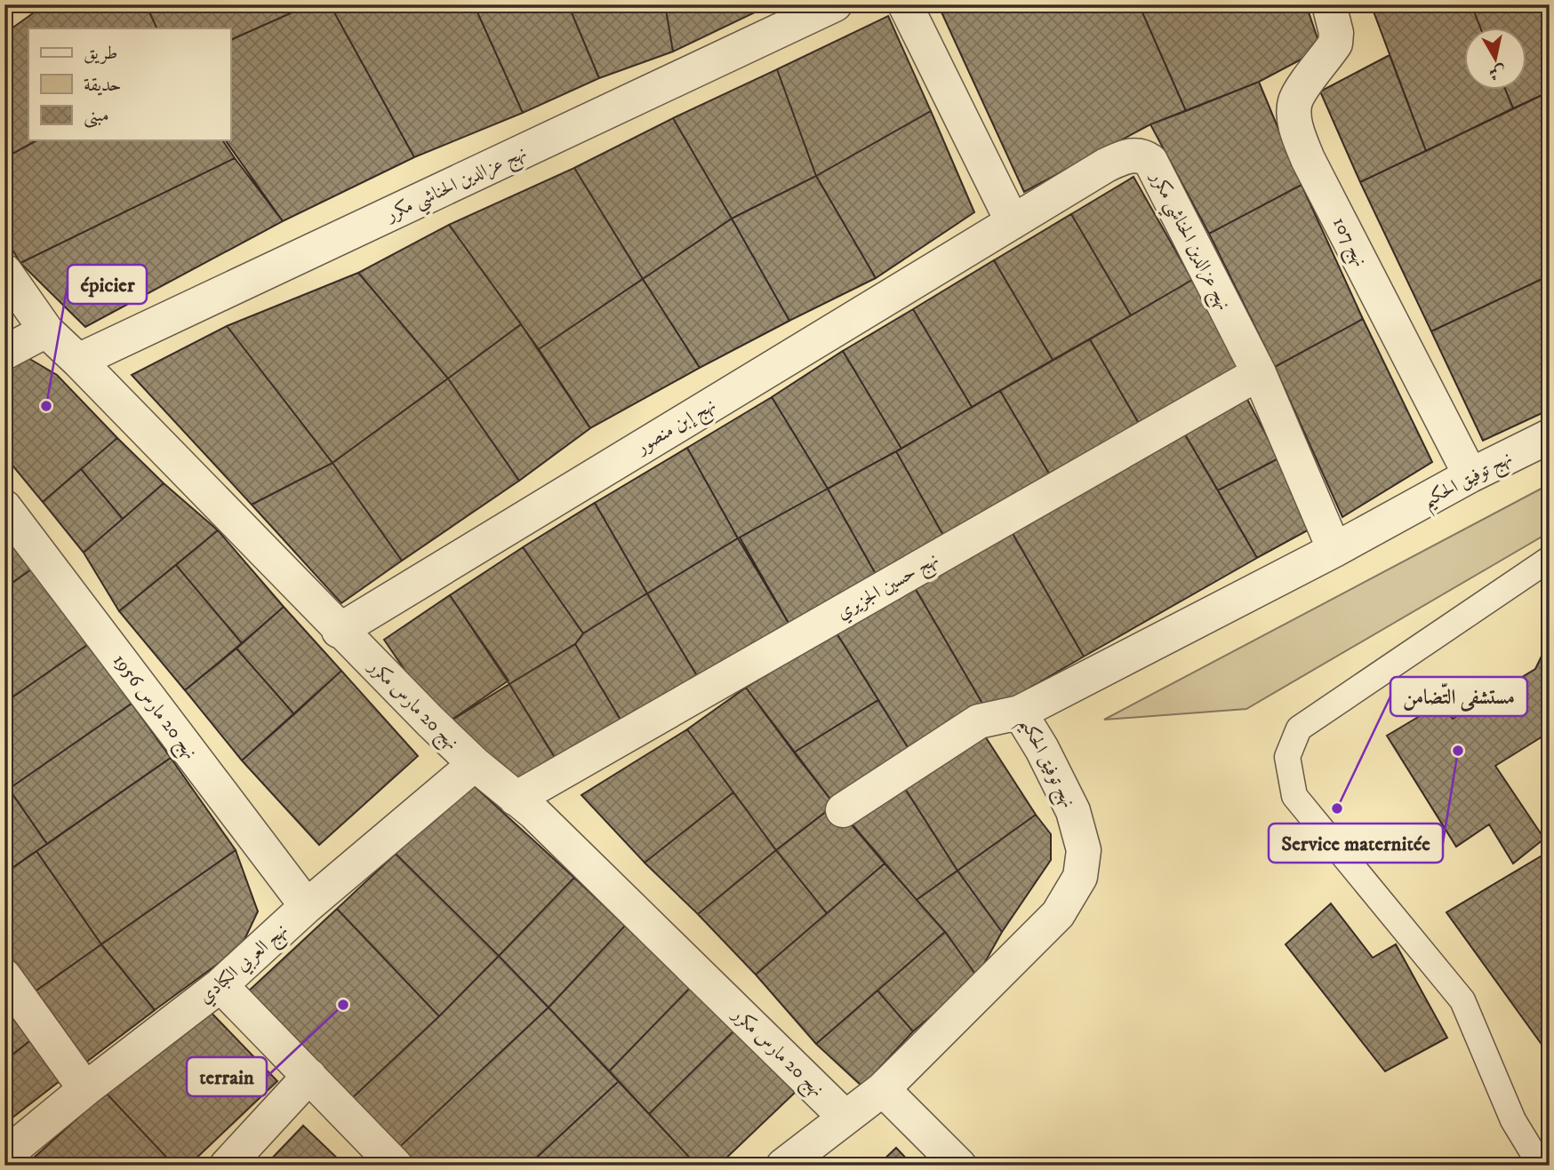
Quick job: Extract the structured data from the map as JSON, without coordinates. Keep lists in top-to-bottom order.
{
  "streets": {
    "street": [
      "نهج عزالدين الحناشي مكرر",
      "نهج 107",
      "نهج إبن منصور",
      "نهج توفيق الحكيم",
      "نهج حسين الجزيري",
      "نهج 20 مارس مكرر",
      "نهج 20 مارس 1956",
      "نهج العربي الكبادي"
    ]
  },
  "crossings": [
    ["نهج عزالدين الحناشي مكرر", "نهج إبن منصور"],
    ["نهج عزالدين الحناشي مكرر", "نهج توفيق الحكيم"],
    ["نهج عزالدين الحناشي مكرر", "نهج حسين الجزيري"],
    ["نهج عزالدين الحناشي مكرر", "نهج 20 مارس مكرر"],
    ["نهج 107", "نهج توفيق الحكيم"],
    ["نهج إبن منصور", "نهج 20 مارس مكرر"],
    ["نهج توفيق الحكيم", "نهج 20 مارس مكرر"],
    ["نهج حسين الجزيري", "نهج 20 مارس مكرر"],
    ["نهج 20 مارس مكرر", "نهج العربي الكبادي"],
    ["نهج 20 مارس 1956", "نهج العربي الكبادي"]
  ],
  "places": [
    "épicier",
    "Service maternitée",
    "مستشفى التّضامن",
    "terrain"
  ],
  "legend": ["طريق", "حديقة", "مبنى"],
  "north": "bottom"
}
